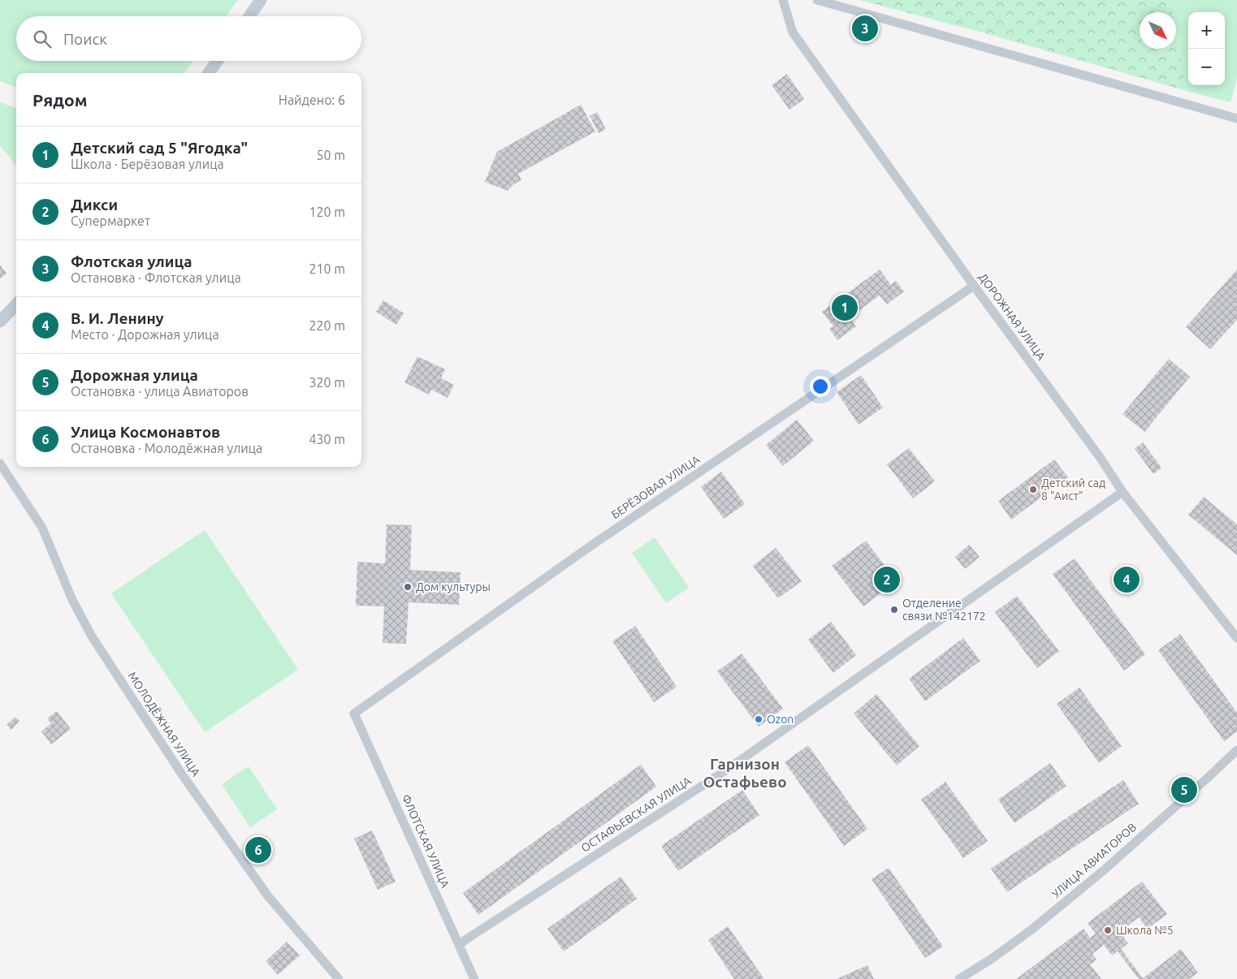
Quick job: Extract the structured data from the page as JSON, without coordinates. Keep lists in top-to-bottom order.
{
  "streets": {
    "street": [
      "ДОРОЖНАЯ УЛИЦА",
      "БЕРЁЗОВАЯ УЛИЦА",
      "МОЛОДЁЖНАЯ УЛИЦА",
      "ОСТАФЬЕВСКАЯ УЛИЦА",
      "ФЛОТСКАЯ УЛИЦА",
      "УЛИЦА АВИАТОРОВ"
    ]
  },
  "crossings": [
    ["ДОРОЖНАЯ УЛИЦА", "БЕРЁЗОВАЯ УЛИЦА"],
    ["ДОРОЖНАЯ УЛИЦА", "ОСТАФЬЕВСКАЯ УЛИЦА"],
    ["БЕРЁЗОВАЯ УЛИЦА", "ФЛОТСКАЯ УЛИЦА"],
    ["ОСТАФЬЕВСКАЯ УЛИЦА", "ФЛОТСКАЯ УЛИЦА"]
  ],
  "districts": ["Гарнизон Остафьево"],
  "places": [
    "Детский сад 8 \"Аист\"",
    "Дом культуры",
    "Отделение связи №142172",
    "Ozon",
    "Школа №5"
  ],
  "north": "bottom right",
  "page": {
    "map_buttons": ["+", "−"],
    "pins": [
      "3",
      "1",
      "2",
      "4",
      "5",
      "6"
    ],
    "search": "Поиск",
    "heading": ["Рядом", "Найдено: 6"],
    "list": [
      {
        "mark": "1",
        "name": "Детский сад 5 \"Ягодка\"",
        "note": "Школа · Берёзовая улица",
        "value": "50 m"
      },
      {
        "mark": "2",
        "name": "Дикси",
        "note": "Супермаркет",
        "value": "120 m"
      },
      {
        "mark": "3",
        "name": "Флотская улица",
        "note": "Остановка · Флотская улица",
        "value": "210 m"
      },
      {
        "mark": "4",
        "name": "В. И. Ленину",
        "note": "Место · Дорожная улица",
        "value": "220 m"
      },
      {
        "mark": "5",
        "name": "Дорожная улица",
        "note": "Остановка · улица Авиаторов",
        "value": "320 m"
      },
      {
        "mark": "6",
        "name": "Улица Космонавтов",
        "note": "Остановка · Молодёжная улица",
        "value": "430 m"
      }
    ]
  }
}
